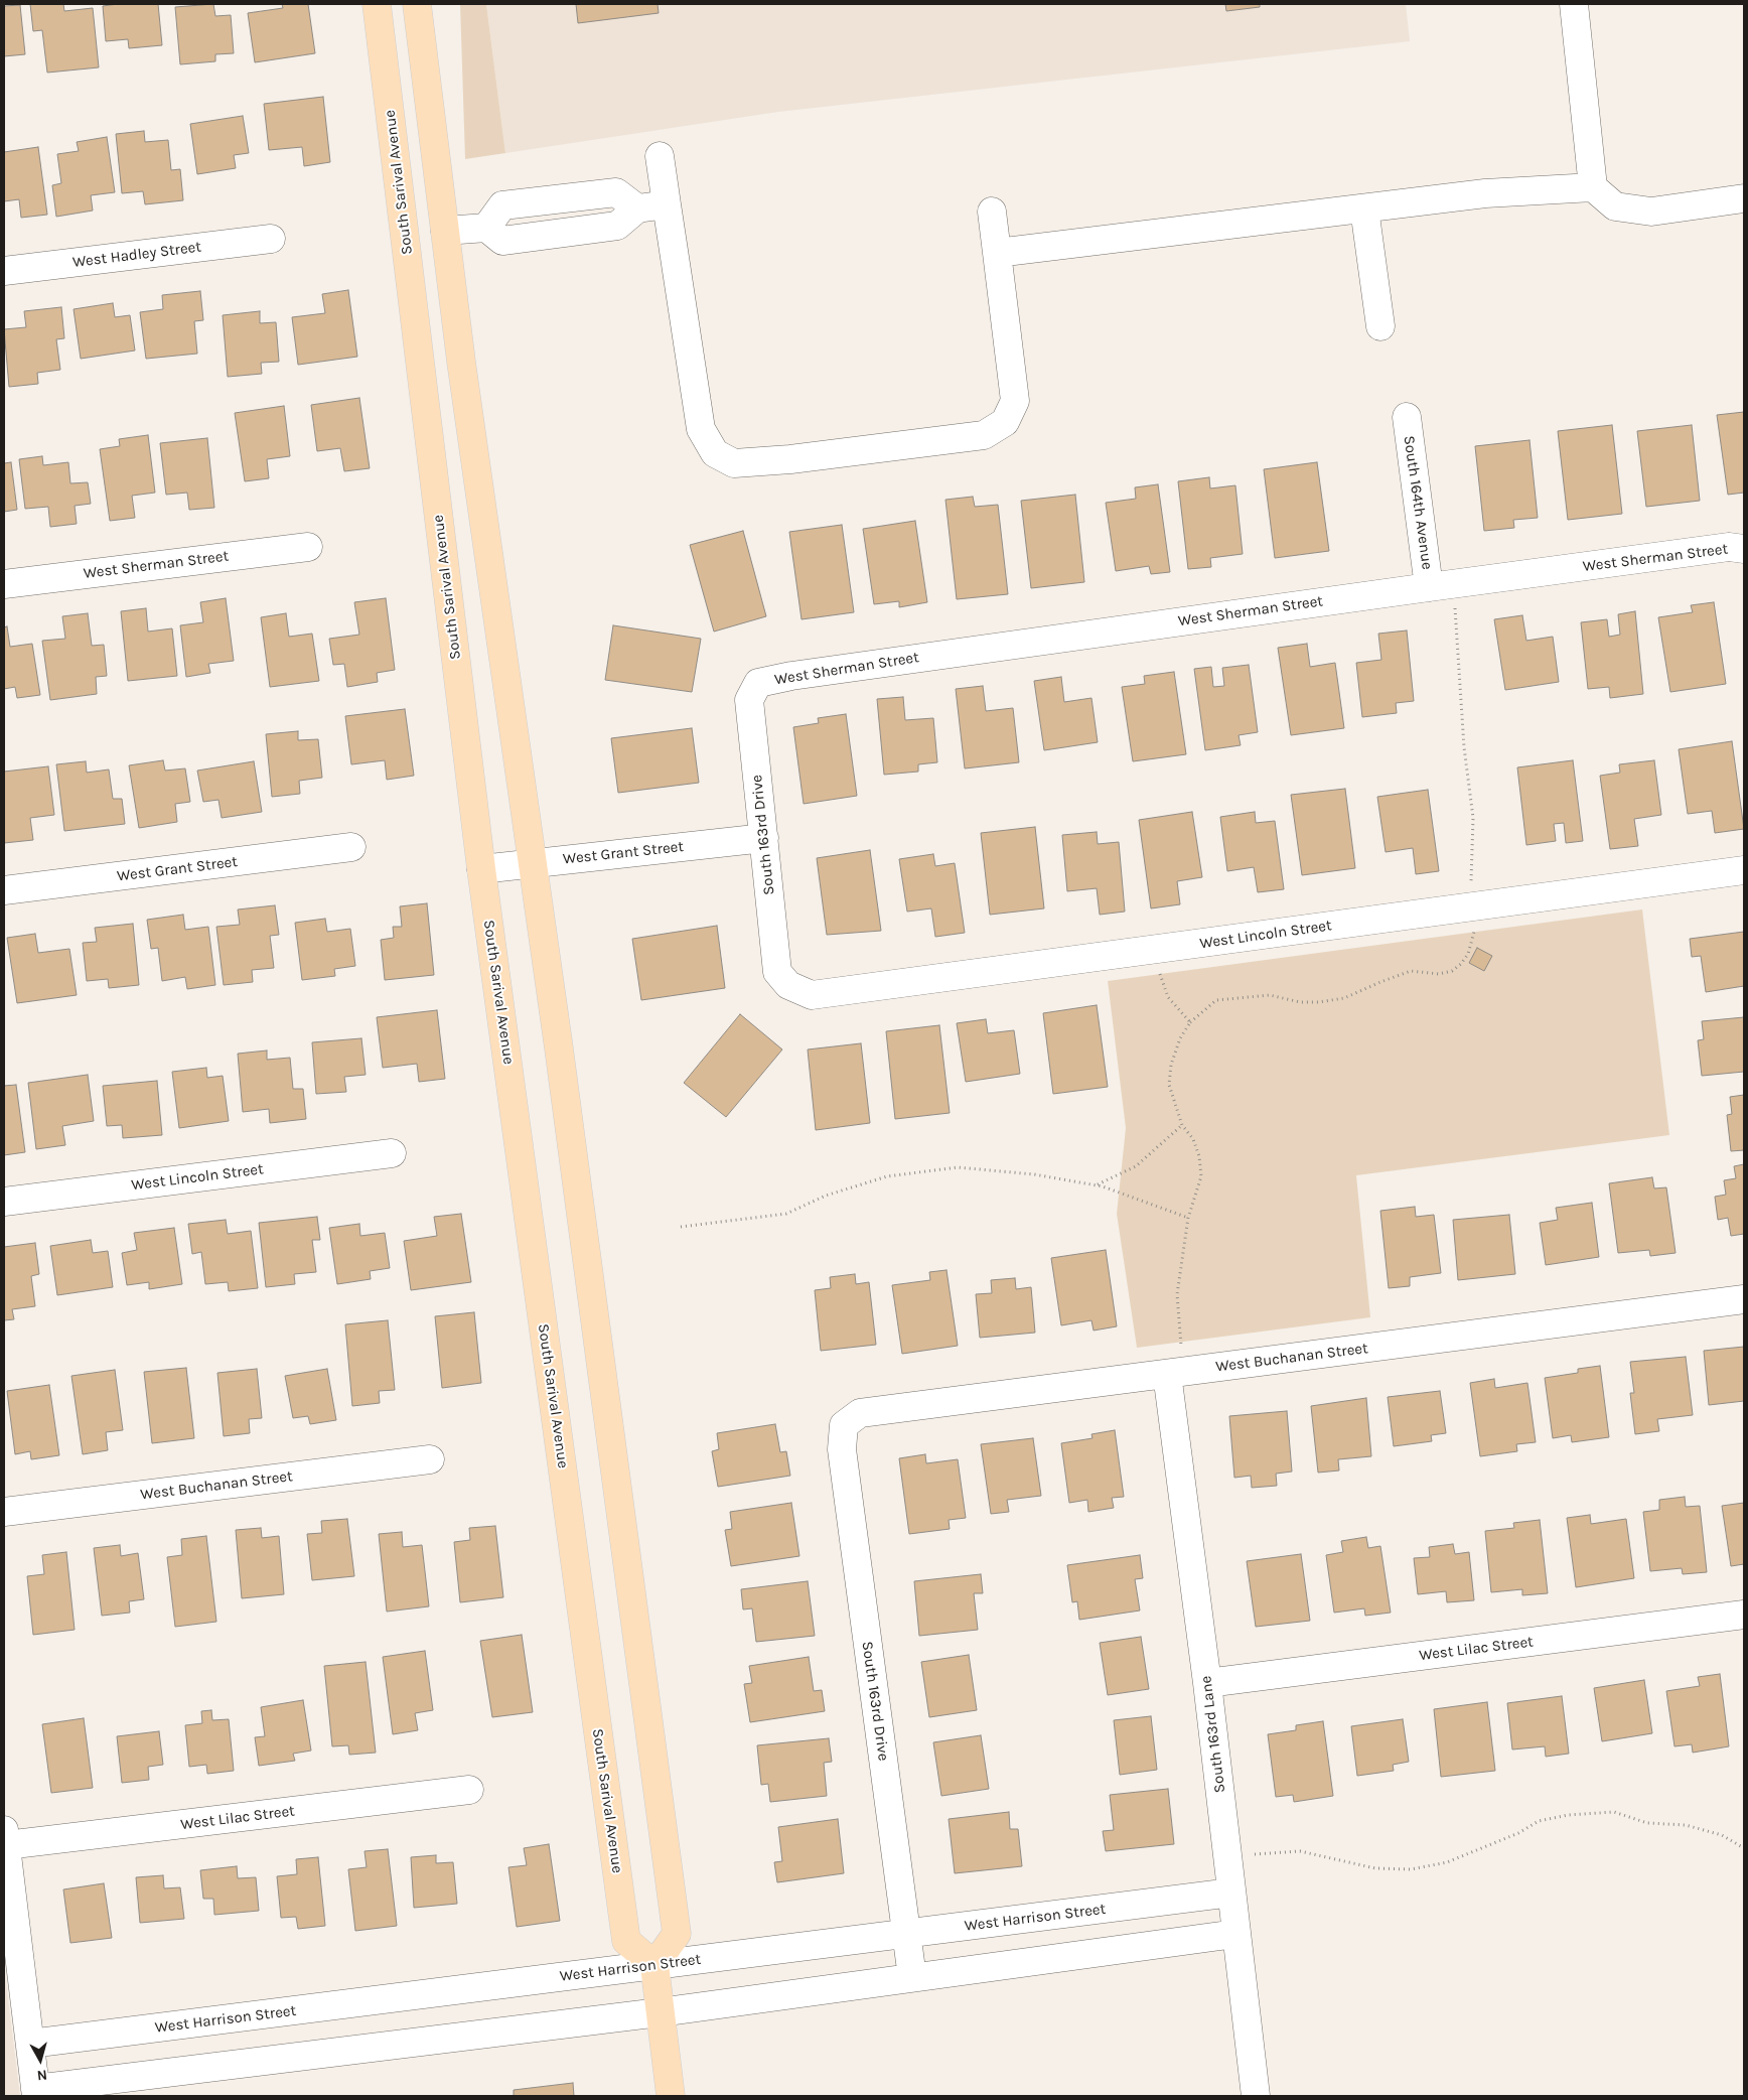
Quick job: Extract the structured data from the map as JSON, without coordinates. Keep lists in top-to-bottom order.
{
  "streets": {
    "main road": ["South Sarival Avenue"],
    "street": [
      "West Hadley Street",
      "South 164th Avenue",
      "West Sherman Street",
      "South 163rd Drive",
      "West Grant Street",
      "West Lincoln Street",
      "West Buchanan Street",
      "West Lilac Street",
      "South 163rd Lane",
      "West Harrison Street"
    ]
  },
  "crossings": [
    ["South Sarival Avenue", "West Grant Street"],
    ["South Sarival Avenue", "West Harrison Street"],
    ["South 164th Avenue", "West Sherman Street"],
    ["West Sherman Street", "South 163rd Drive"],
    ["South 163rd Drive", "West Grant Street"],
    ["South 163rd Drive", "West Lincoln Street"],
    ["South 163rd Drive", "West Buchanan Street"],
    ["South 163rd Drive", "West Harrison Street"],
    ["West Buchanan Street", "South 163rd Lane"],
    ["West Lilac Street", "South 163rd Lane"],
    ["South 163rd Lane", "West Harrison Street"]
  ],
  "north": "bottom"
}
